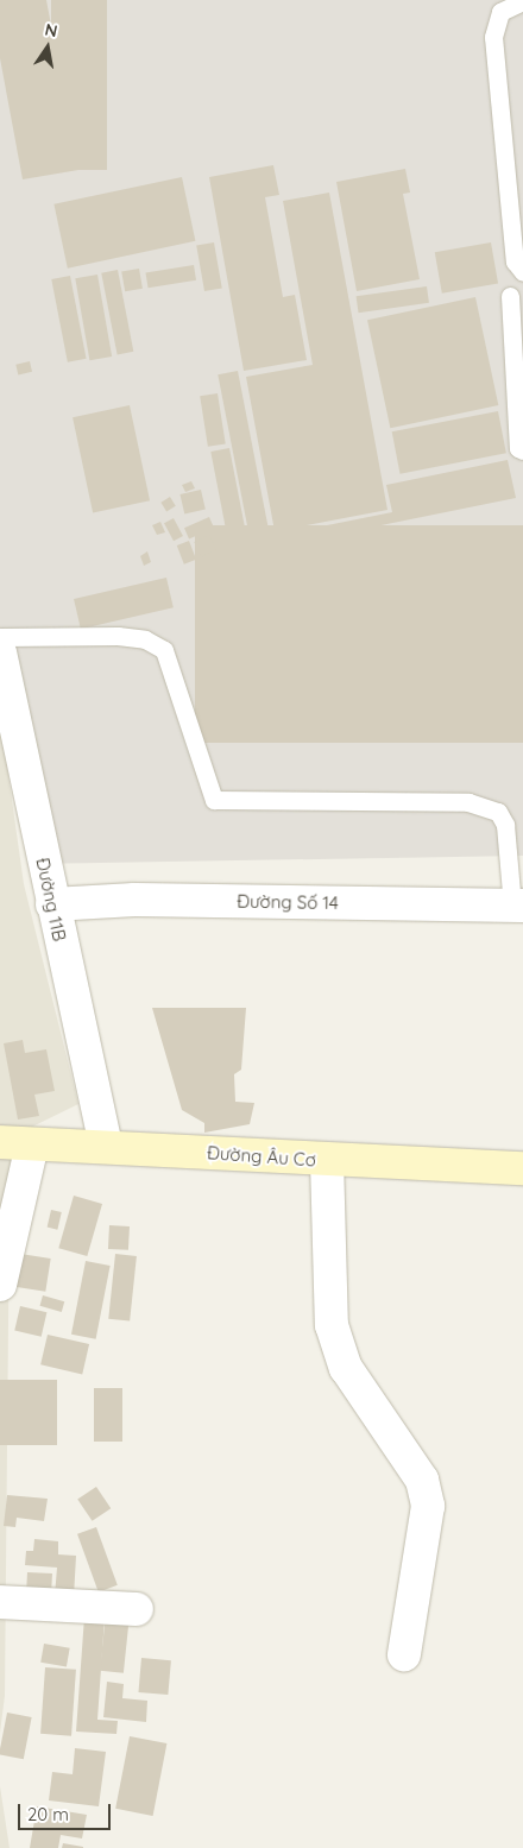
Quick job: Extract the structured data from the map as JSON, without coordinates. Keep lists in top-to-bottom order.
{
  "streets": {
    "main road": ["Đường Âu Cơ"],
    "street": ["Đường 11B", "Đường Số 14"]
  },
  "crossings": [
    ["Đường 11B", "Đường Số 14"],
    ["Đường 11B", "Đường Âu Cơ"]
  ],
  "scale_bar": "20 m",
  "north": "top"
}
